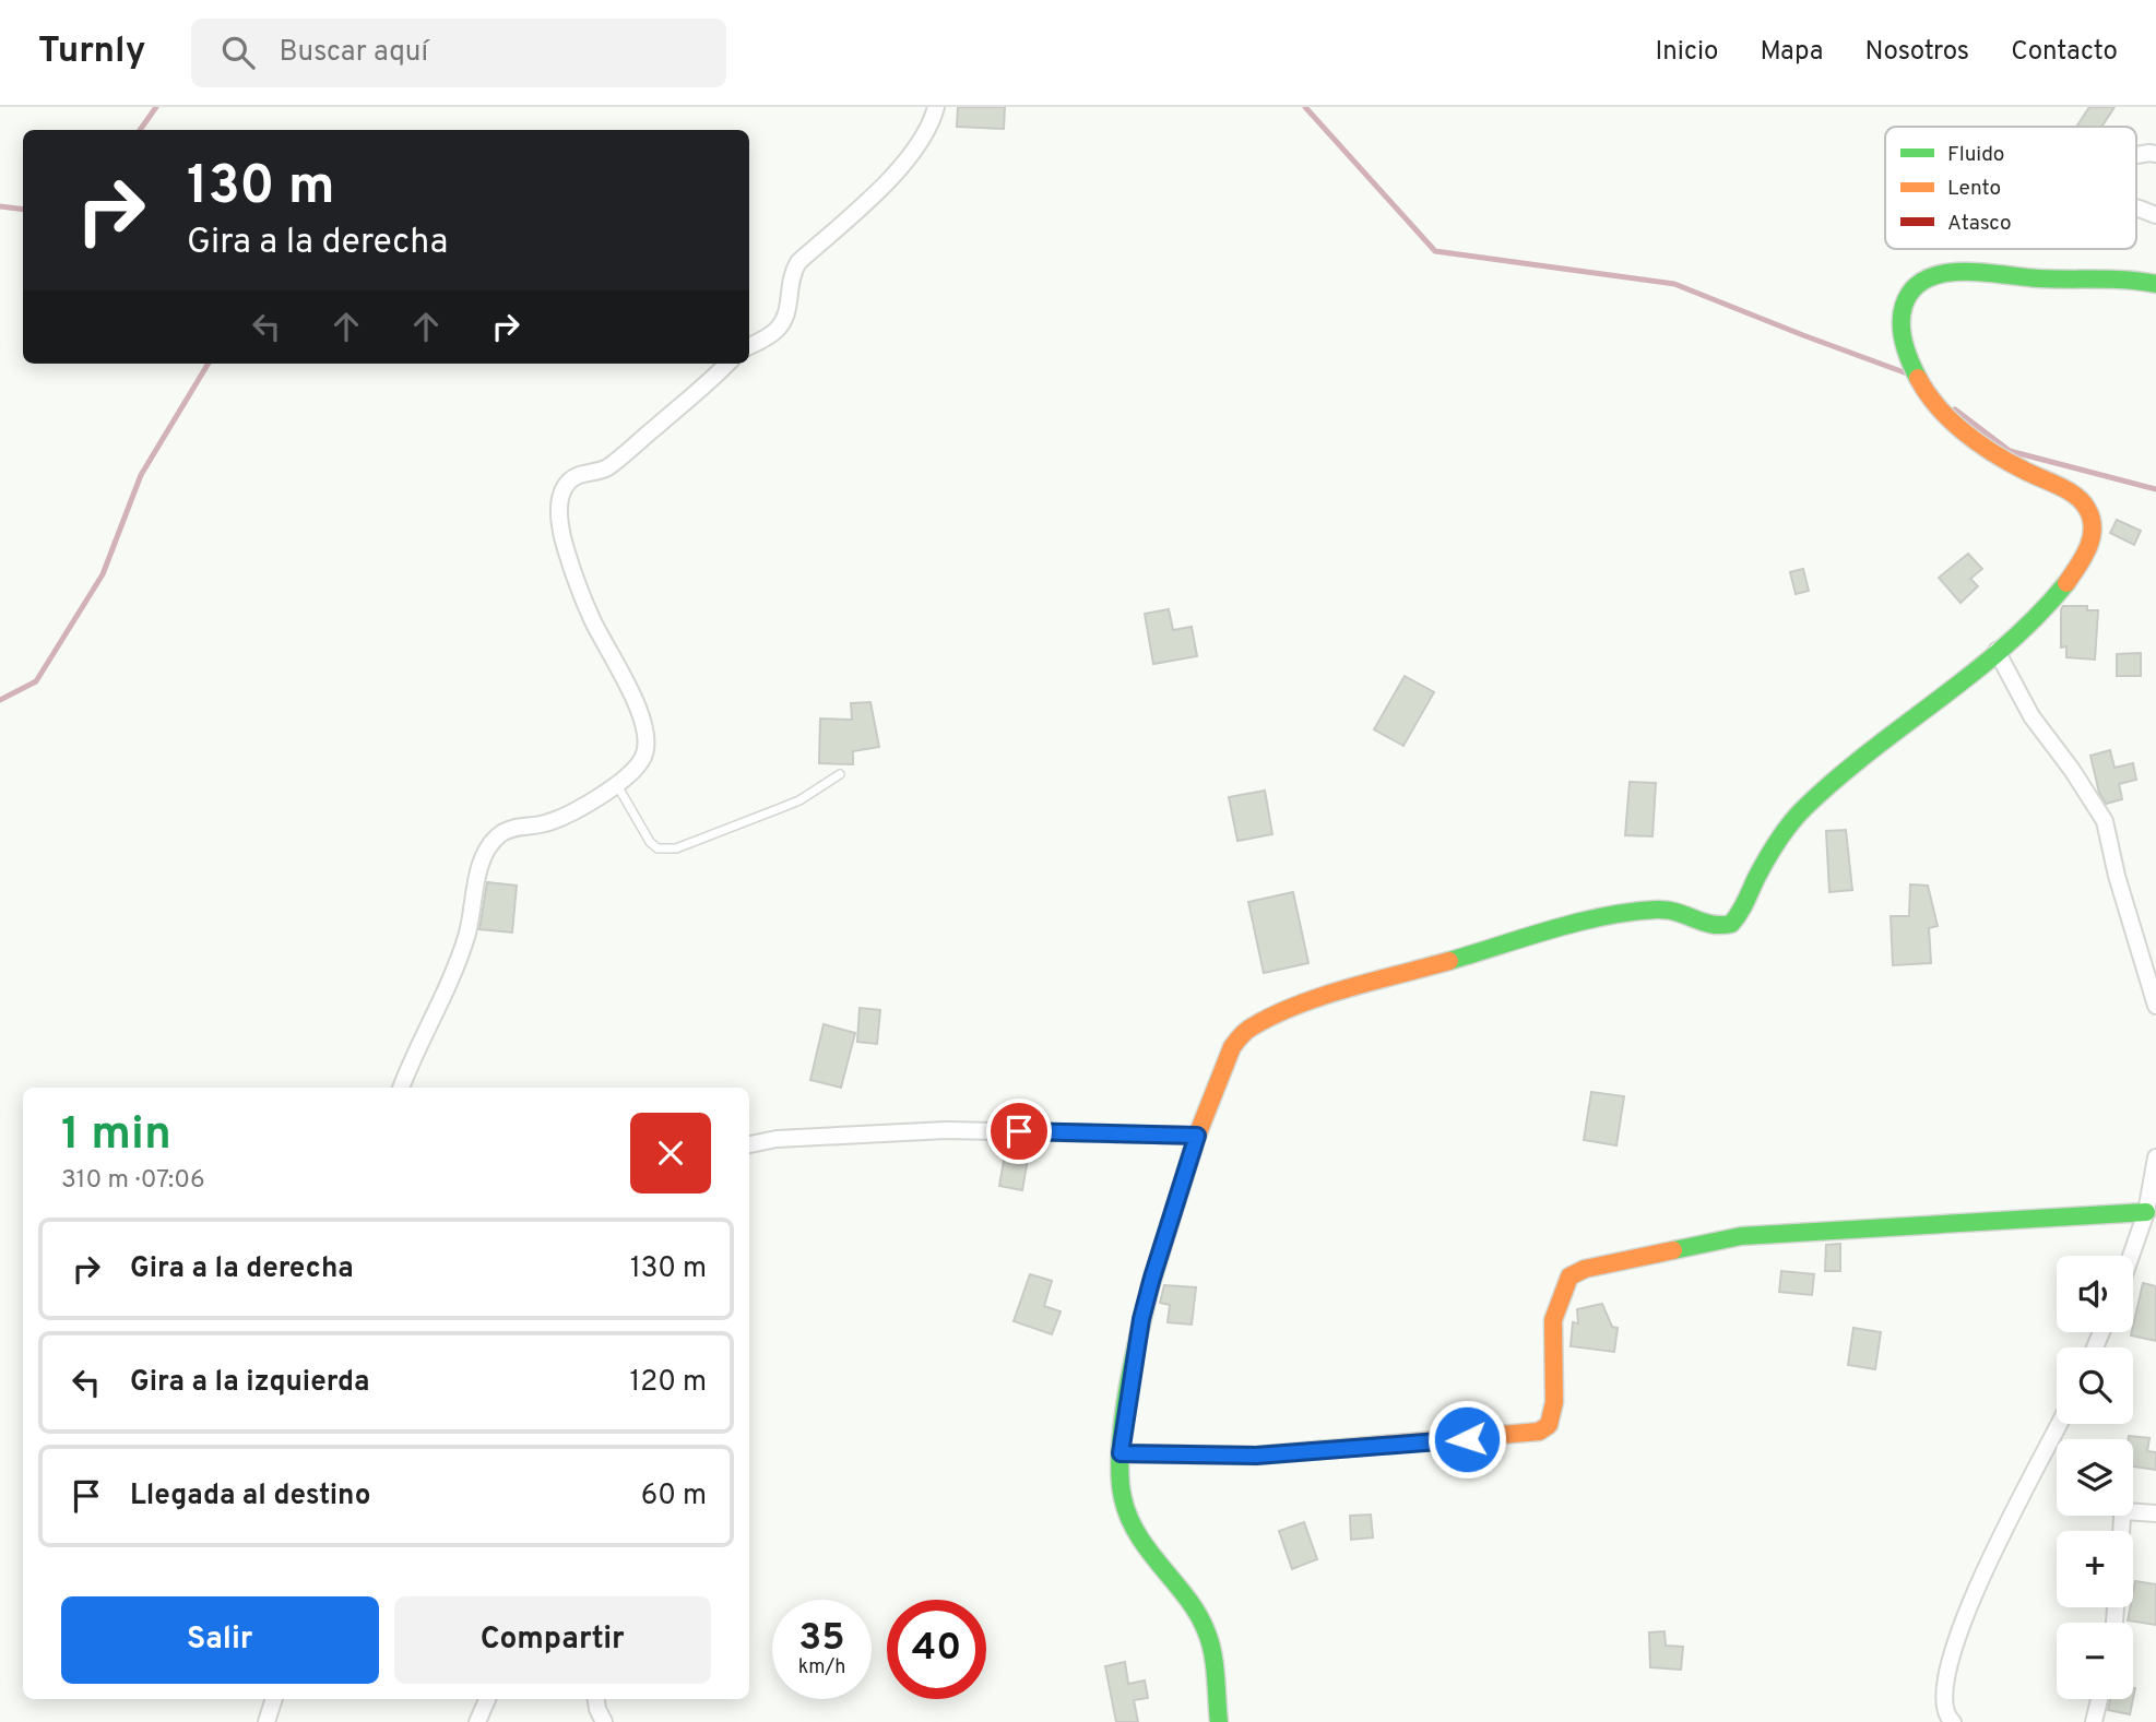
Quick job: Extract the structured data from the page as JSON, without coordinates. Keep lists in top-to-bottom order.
{
  "legend": ["Fluido", "Lento", "Atasco"],
  "page": {
    "header": "Turnly",
    "search": "Buscar aquí",
    "nav": [
      "Inicio",
      "Mapa",
      "Nosotros",
      "Contacto"
    ],
    "turn": ["130 m", "Gira a la derecha"],
    "heading": ["1 min", "310 m · 07:06"],
    "list": [
      {
        "name": "Gira a la derecha",
        "value": "130 m"
      },
      {
        "name": "Gira a la izquierda",
        "value": "120 m"
      },
      {
        "name": "Llegada al destino",
        "value": "60 m"
      }
    ],
    "map_buttons": ["+", "−"],
    "buttons": ["Salir", "Compartir"],
    "speed": "35 km/h",
    "limit": "40"
  }
}
